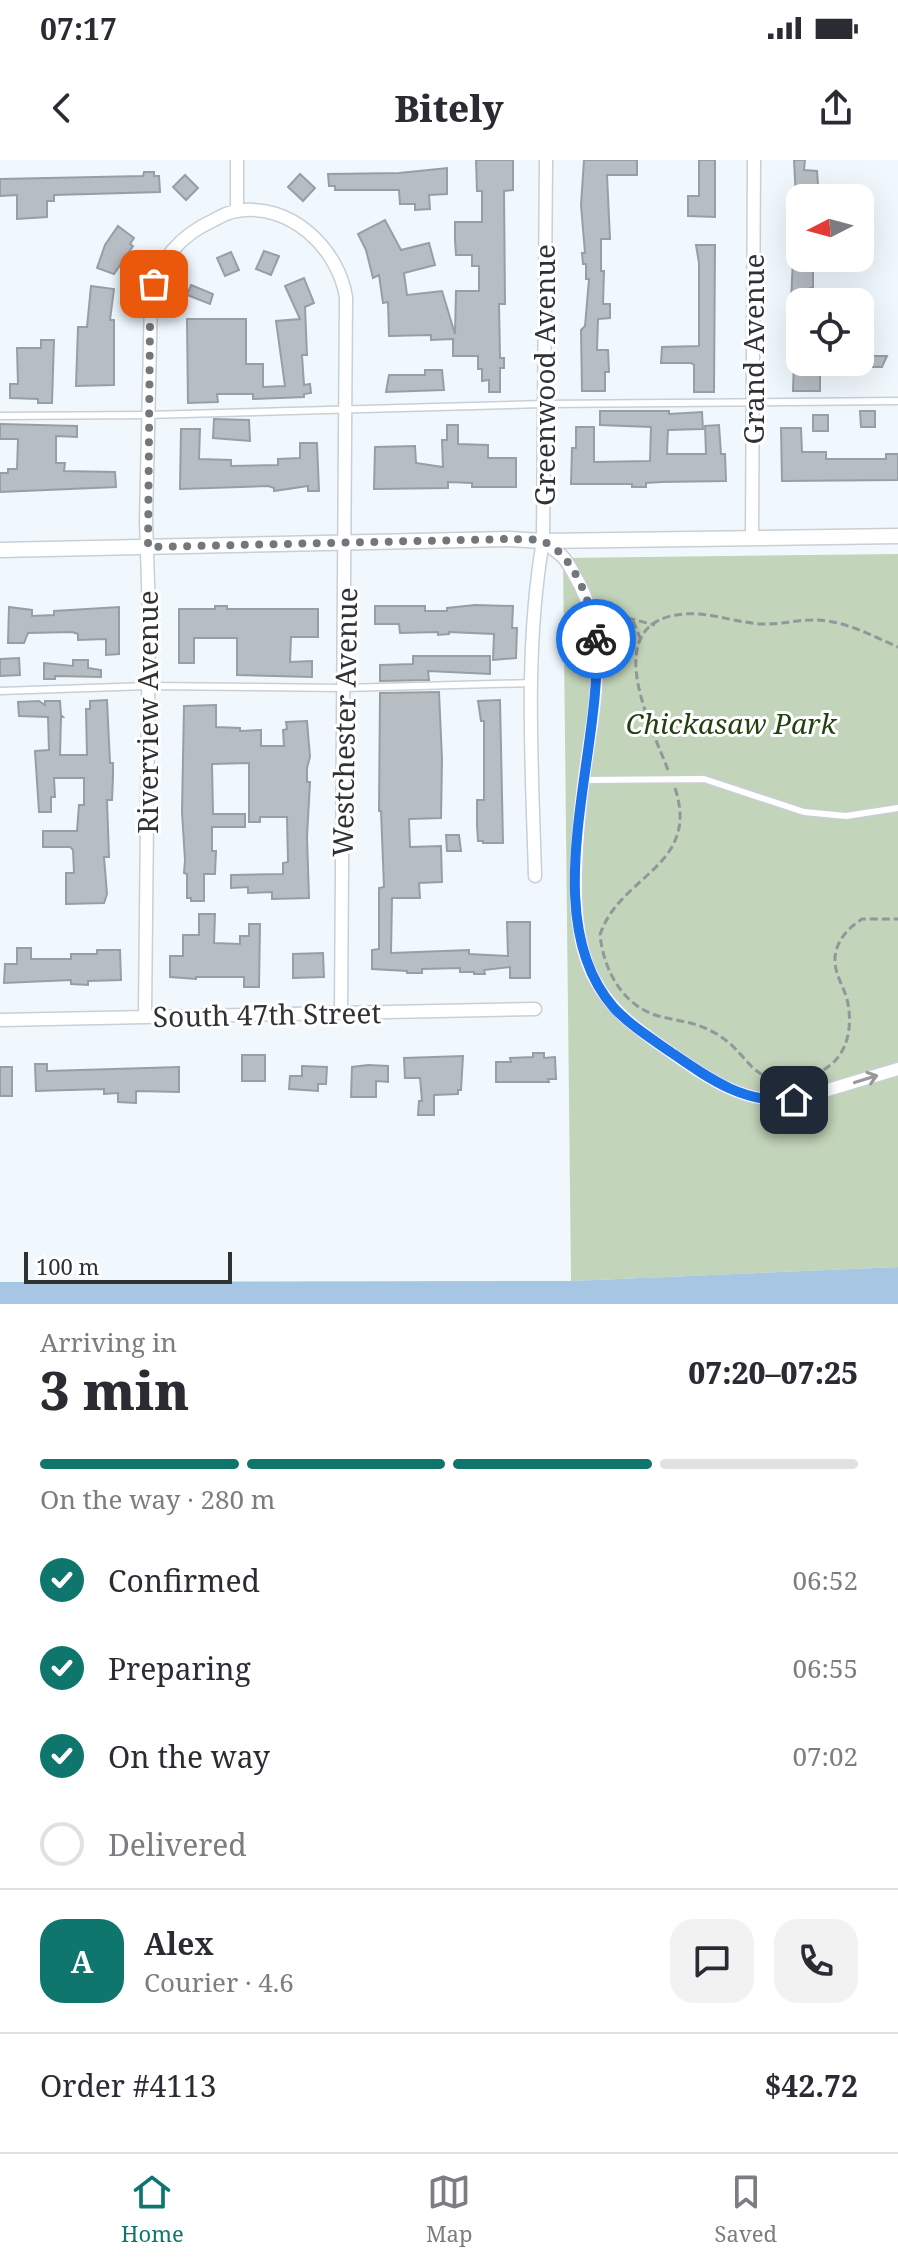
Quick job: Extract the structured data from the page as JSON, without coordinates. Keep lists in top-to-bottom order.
{
  "streets": {
    "street": [
      "Grand Avenue",
      "Greenwood Avenue",
      "Riverview Avenue",
      "Westchester Avenue",
      "South 47th Street"
    ]
  },
  "crossings": [
    ["Riverview Avenue", "Westchester Avenue"],
    ["Riverview Avenue", "South 47th Street"],
    ["Westchester Avenue", "South 47th Street"]
  ],
  "parks": ["Chickasaw Park"],
  "scale_bar": "100 m",
  "north": "left",
  "page": {
    "status": "07:17",
    "header": "Bitely",
    "scale": "100 m",
    "heading": ["3 min", "Arriving in", "07:20–07:25"],
    "panel": [
      "Alex",
      "Courier · 4.6",
      "Order #4113",
      "$42.72"
    ],
    "bar": "On the way · 280 m",
    "list": [
      ["Confirmed", "06:52"],
      ["Preparing", "06:55"],
      ["On the way", "07:02"],
      "Delivered"
    ],
    "round": "A",
    "tabs": ["Home", "Map", "Saved"]
  }
}
